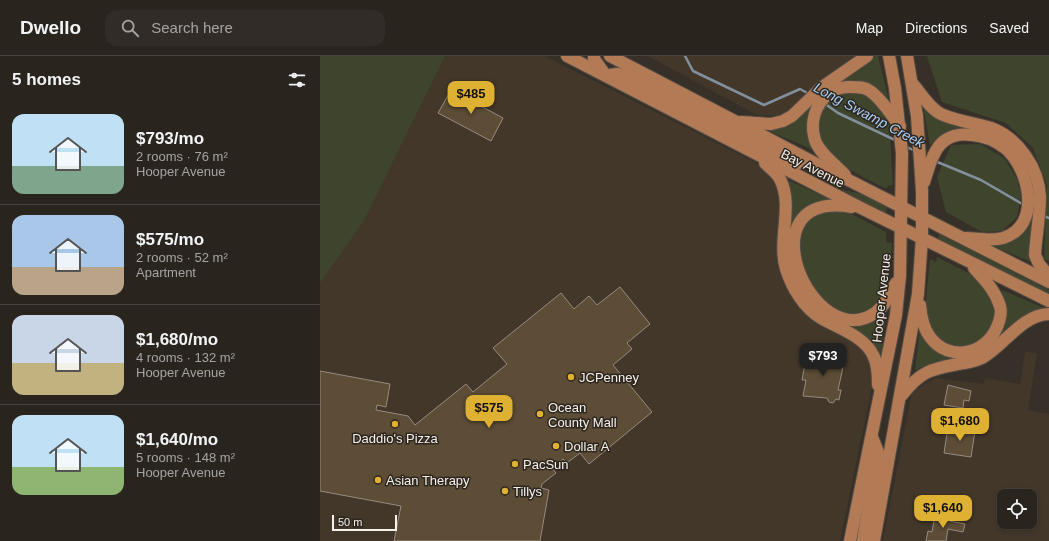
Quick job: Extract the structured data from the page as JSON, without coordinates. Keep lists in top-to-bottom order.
{
  "streets": {
    "main road": ["Bay Avenue", "Hooper Avenue"]
  },
  "crossings": [
    ["Bay Avenue", "Hooper Avenue"]
  ],
  "water": ["Long Swamp Creek"],
  "places": [
    "JCPenney",
    "Ocean County Mall",
    "Daddio's Pizza",
    "Dollar A",
    "PacSun",
    "Asian Therapy",
    "Tillys"
  ],
  "scale_bar": "50 m",
  "page": {
    "header": "Dwello",
    "search": "Search here",
    "nav": ["Map", "Directions", "Saved"],
    "heading": "5 homes",
    "price": [
      "$485",
      "$793",
      "$575",
      "$1,680",
      "$1,640"
    ],
    "list": [
      {
        "name": "$793/mo",
        "note": "2 rooms · 76 m² · Hooper Avenue"
      },
      {
        "name": "$575/mo",
        "note": "2 rooms · 52 m² · Apartment"
      },
      {
        "name": "$1,680/mo",
        "note": "4 rooms · 132 m² · Hooper Avenue"
      },
      {
        "name": "$1,640/mo",
        "note": "5 rooms · 148 m² · Hooper Avenue"
      }
    ],
    "scale": "50 m"
  }
}
